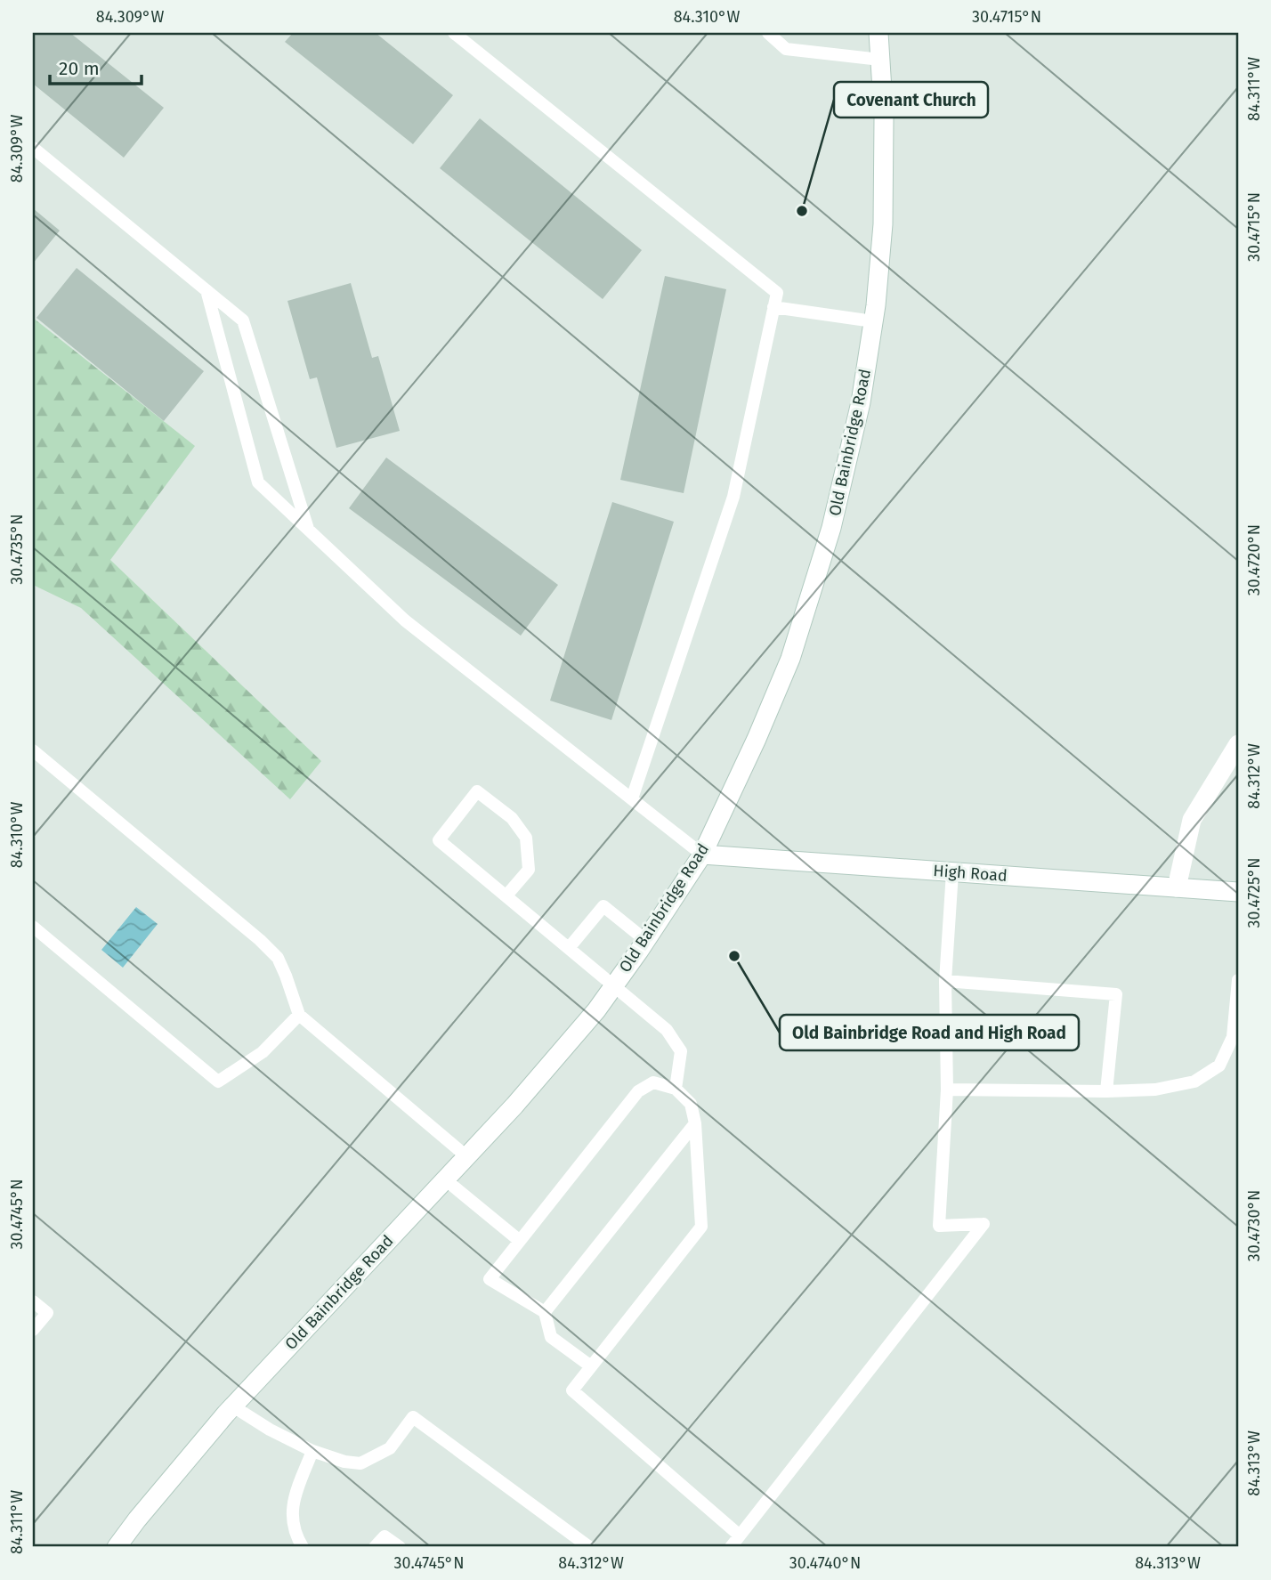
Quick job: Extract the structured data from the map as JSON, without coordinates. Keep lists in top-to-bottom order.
{
  "streets": {
    "main road": ["Old Bainbridge Road", "High Road"]
  },
  "crossings": [
    ["Old Bainbridge Road", "High Road"]
  ],
  "places": ["Covenant Church", "Old Bainbridge Road and High Road"],
  "scale_bar": "20 m",
  "coordinates": [
    "84.309°W",
    "84.310°W",
    "30.4715°N",
    "84.311°W",
    "30.4735°N",
    "30.4720°N",
    "84.312°W",
    "30.4725°N",
    "30.4745°N",
    "30.4730°N",
    "84.313°W",
    "30.4740°N"
  ]
}
